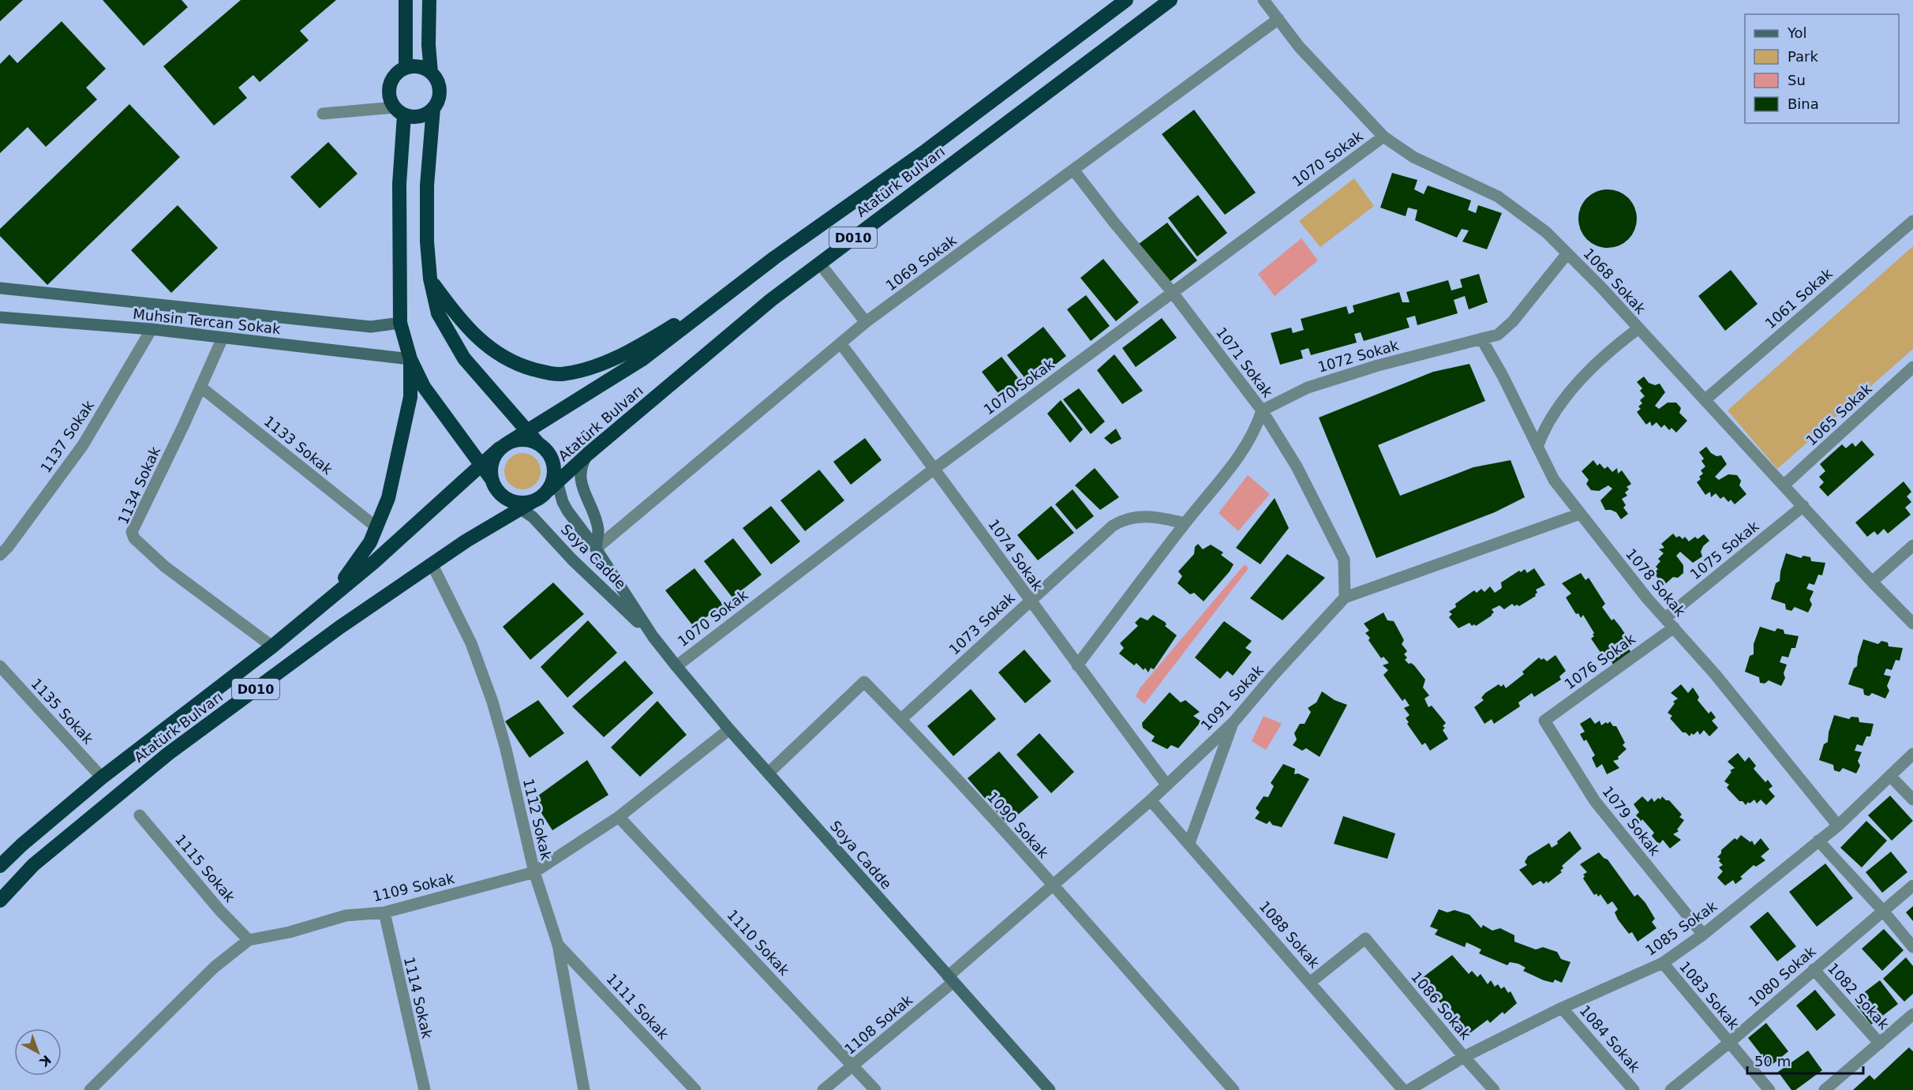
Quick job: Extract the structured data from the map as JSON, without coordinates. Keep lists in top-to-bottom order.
{
  "streets": {
    "highway": ["Atatürk Bulvarı", "D010"],
    "main road": ["Muhsin Tercan Sokak", "Soya Cadde"],
    "street": [
      "1070 Sokak",
      "1069 Sokak",
      "1068 Sokak",
      "1061 Sokak",
      "1072 Sokak",
      "1071 Sokak",
      "1065 Sokak",
      "1137 Sokak",
      "1133 Sokak",
      "1134 Sokak",
      "1075 Sokak",
      "1074 Sokak",
      "1078 Sokak",
      "1073 Sokak",
      "1076 Sokak",
      "1091 Sokak",
      "1135 Sokak",
      "1112 Sokak",
      "1079 Sokak",
      "1090 Sokak",
      "1115 Sokak",
      "1109 Sokak",
      "1085 Sokak",
      "1088 Sokak",
      "1110 Sokak",
      "1080 Sokak",
      "1083 Sokak",
      "1082 Sokak",
      "1114 Sokak",
      "1086 Sokak",
      "1111 Sokak",
      "1108 Sokak",
      "1084 Sokak"
    ]
  },
  "crossings": [
    ["1070 Sokak", "1068 Sokak"],
    ["1070 Sokak", "1071 Sokak"],
    ["1070 Sokak", "1074 Sokak"],
    ["1070 Sokak", "Soya Cadde"],
    ["Atatürk Bulvarı", "1134 Sokak"],
    ["Atatürk Bulvarı", "Soya Cadde"],
    ["Atatürk Bulvarı", "1135 Sokak"],
    ["Atatürk Bulvarı", "1112 Sokak"],
    ["1069 Sokak", "1068 Sokak"],
    ["1069 Sokak", "1071 Sokak"],
    ["1069 Sokak", "1074 Sokak"],
    ["1069 Sokak", "Soya Cadde"],
    ["1068 Sokak", "1061 Sokak"],
    ["1068 Sokak", "1072 Sokak"],
    ["1068 Sokak", "1065 Sokak"],
    ["1068 Sokak", "1075 Sokak"],
    ["Muhsin Tercan Sokak", "1137 Sokak"],
    ["Muhsin Tercan Sokak", "1134 Sokak"],
    ["1072 Sokak", "1071 Sokak"],
    ["1072 Sokak", "1078 Sokak"],
    ["1071 Sokak", "1091 Sokak"],
    ["1133 Sokak", "1134 Sokak"],
    ["1075 Sokak", "1078 Sokak"],
    ["1074 Sokak", "1073 Sokak"],
    ["1074 Sokak", "1091 Sokak"],
    ["Soya Cadde", "1091 Sokak"],
    ["Soya Cadde", "1090 Sokak"],
    ["Soya Cadde", "1109 Sokak"],
    ["Soya Cadde", "1108 Sokak"],
    ["1078 Sokak", "1076 Sokak"],
    ["1078 Sokak", "1091 Sokak"],
    ["1078 Sokak", "1085 Sokak"],
    ["1073 Sokak", "1090 Sokak"],
    ["1076 Sokak", "1079 Sokak"],
    ["1091 Sokak", "1090 Sokak"],
    ["1091 Sokak", "1088 Sokak"],
    ["1091 Sokak", "1108 Sokak"],
    ["1112 Sokak", "1109 Sokak"],
    ["1112 Sokak", "1111 Sokak"],
    ["1079 Sokak", "1085 Sokak"],
    ["1115 Sokak", "1109 Sokak"],
    ["1109 Sokak", "1110 Sokak"],
    ["1109 Sokak", "1114 Sokak"],
    ["1085 Sokak", "1083 Sokak"],
    ["1085 Sokak", "1086 Sokak"],
    ["1085 Sokak", "1084 Sokak"],
    ["1088 Sokak", "1086 Sokak"],
    ["1110 Sokak", "1108 Sokak"],
    ["1080 Sokak", "1083 Sokak"],
    ["1080 Sokak", "1082 Sokak"]
  ],
  "legend": [
    "Yol",
    "Park",
    "Su",
    "Bina"
  ],
  "scale_bar": "50 m",
  "north": "bottom right"
}
